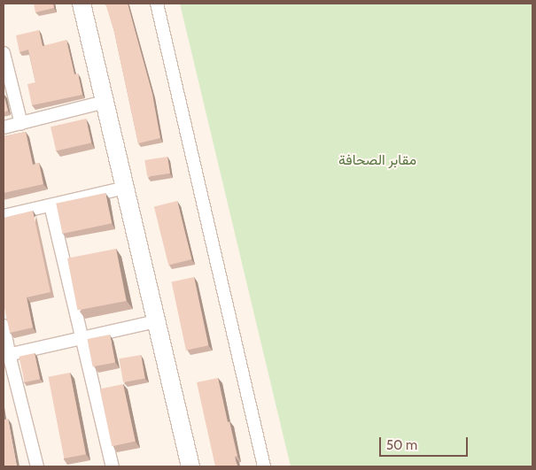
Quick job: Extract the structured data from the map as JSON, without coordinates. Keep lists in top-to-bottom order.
{
  "parks": ["مقابر الصحافة"],
  "scale_bar": "50 m"
}
